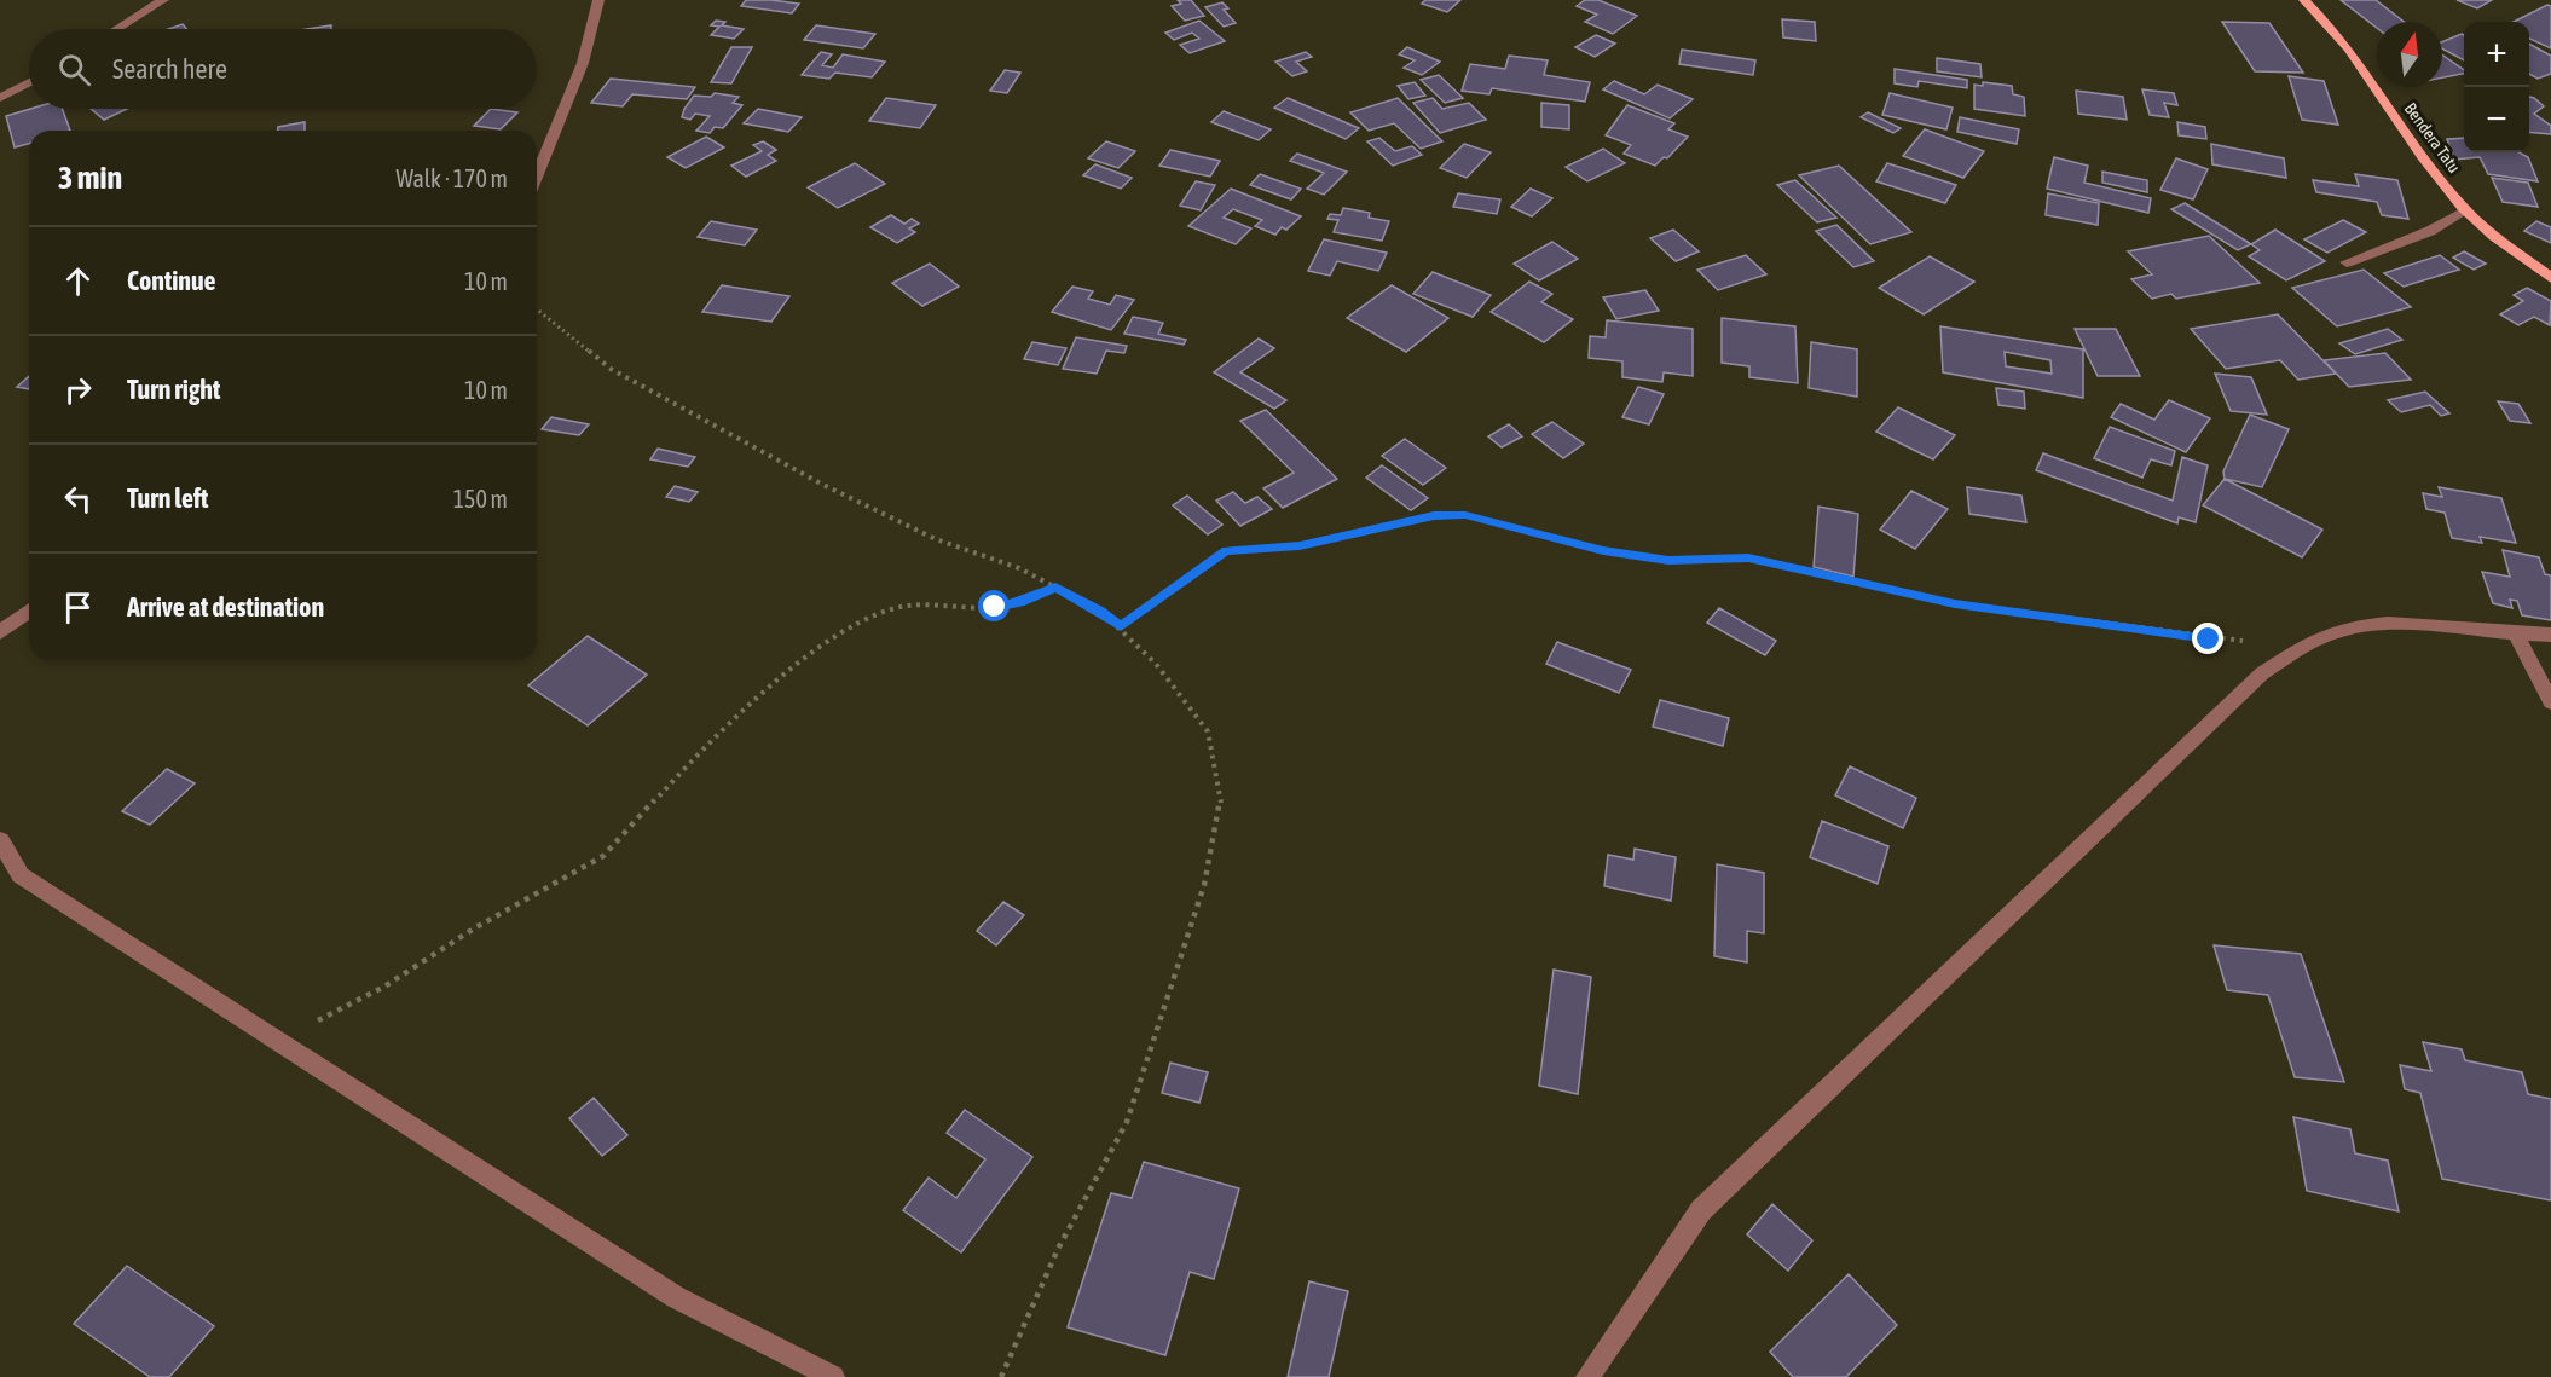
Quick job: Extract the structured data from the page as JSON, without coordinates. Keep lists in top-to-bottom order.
{
  "streets": {
    "main road": ["Bendera Tatu"]
  },
  "north": "top",
  "page": {
    "map_buttons": ["+", "−"],
    "search": "Search here",
    "heading": ["3 min", "Walk · 170 m"],
    "list": [
      ["Continue", "10 m"],
      ["Turn right", "10 m"],
      ["Turn left", "150 m"],
      "Arrive at destination"
    ]
  }
}
